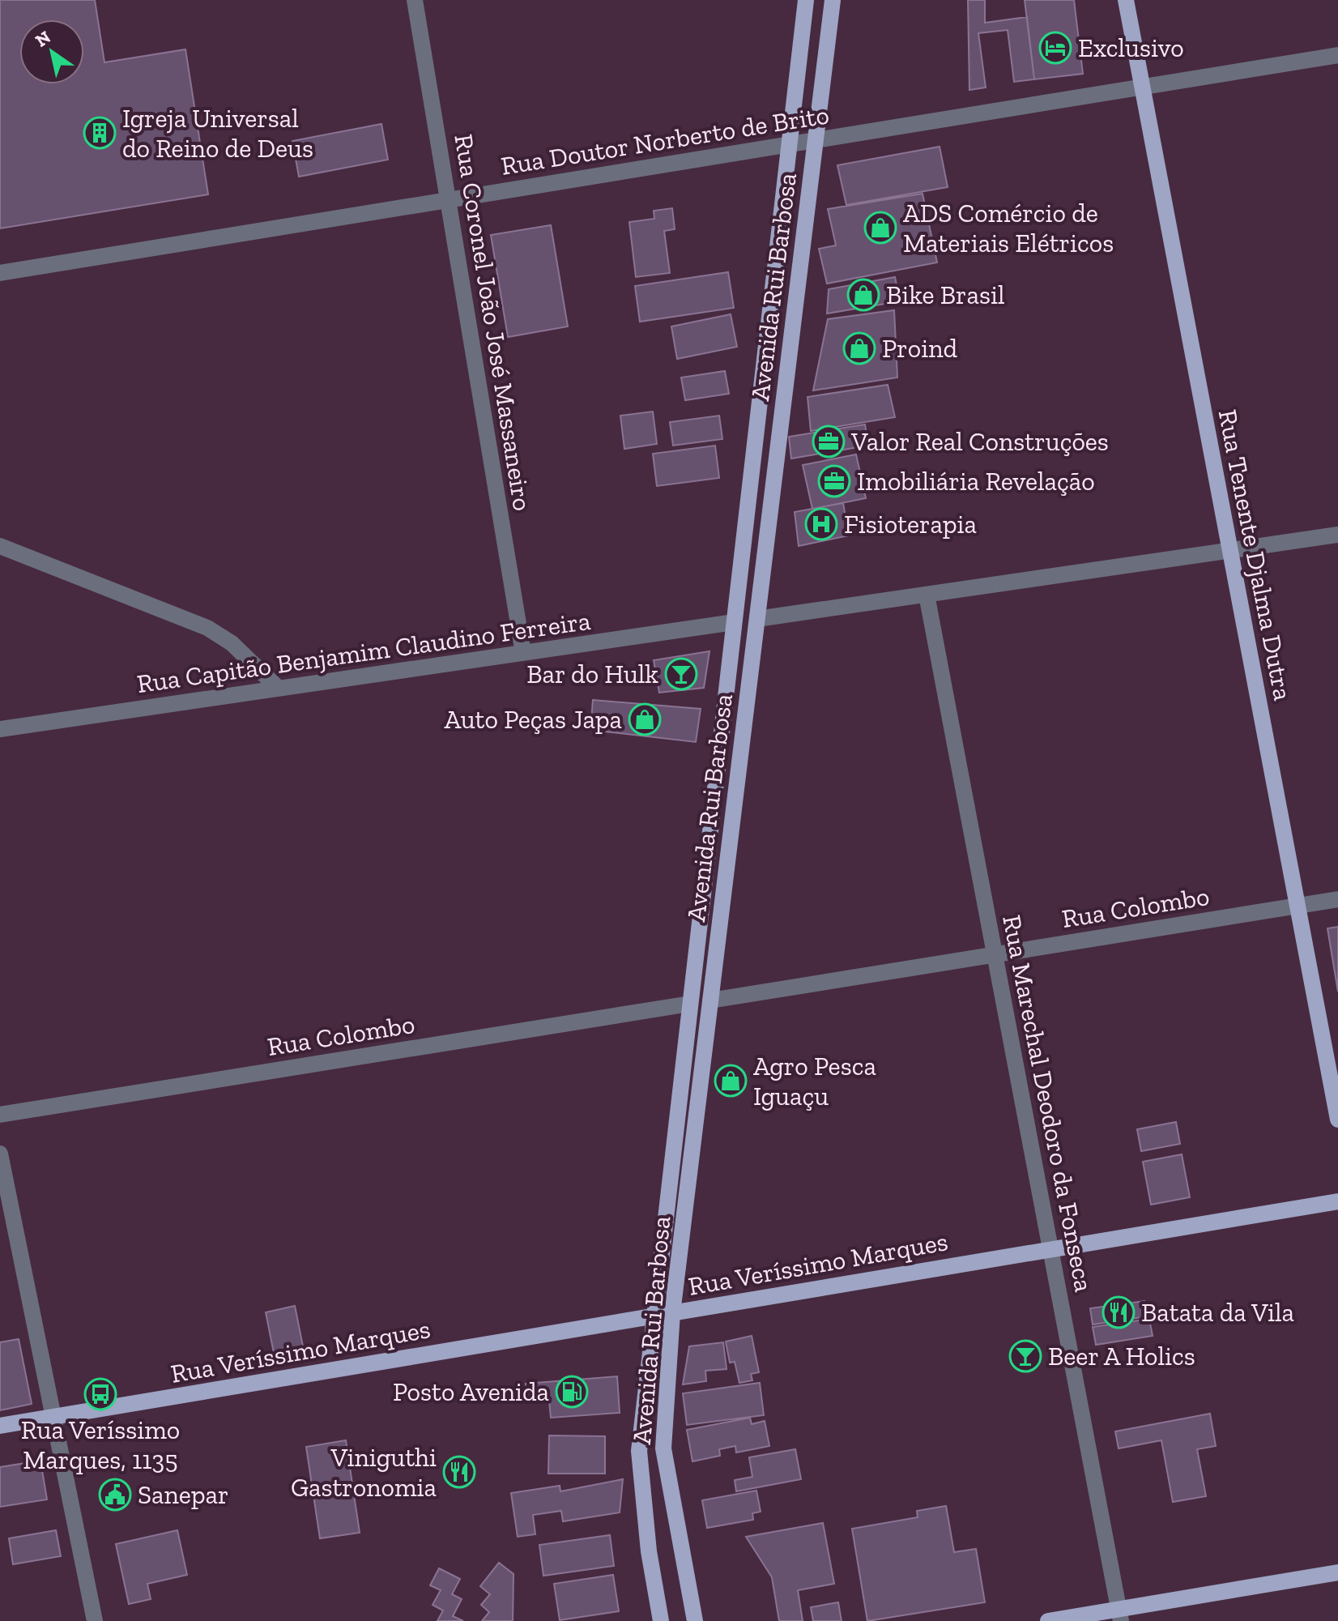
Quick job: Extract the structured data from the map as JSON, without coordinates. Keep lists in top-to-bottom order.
{
  "streets": {
    "main road": ["Avenida Rui Barbosa", "Rua Tenente Djalma Dutra", "Rua Veríssimo Marques"],
    "street": [
      "Rua Doutor Norberto de Brito",
      "Rua Coronel João José Massaneiro",
      "Rua Capitão Benjamim Claudino Ferreira",
      "Rua Colombo",
      "Rua Marechal Deodoro da Fonseca"
    ]
  },
  "crossings": [
    ["Rua Doutor Norberto de Brito", "Avenida Rui Barbosa"],
    ["Rua Doutor Norberto de Brito", "Rua Coronel João José Massaneiro"],
    ["Rua Doutor Norberto de Brito", "Rua Tenente Djalma Dutra"],
    ["Avenida Rui Barbosa", "Rua Capitão Benjamim Claudino Ferreira"],
    ["Avenida Rui Barbosa", "Rua Colombo"],
    ["Avenida Rui Barbosa", "Rua Veríssimo Marques"],
    ["Rua Coronel João José Massaneiro", "Rua Capitão Benjamim Claudino Ferreira"],
    ["Rua Tenente Djalma Dutra", "Rua Colombo"],
    ["Rua Colombo", "Rua Marechal Deodoro da Fonseca"],
    ["Rua Marechal Deodoro da Fonseca", "Rua Veríssimo Marques"]
  ],
  "places": {
    "hotel": ["Exclusivo"],
    "building": ["Igreja Universal do Reino de Deus"],
    "shop": [
      "ADS Comércio de Materiais Elétricos",
      "Bike Brasil",
      "Proind",
      "Auto Peças Japa",
      "Agro Pesca Iguaçu"
    ],
    "office": ["Valor Real Construções", "Imobiliária Revelação"],
    "hospital": ["Fisioterapia"],
    "bar": ["Bar do Hulk", "Beer A Holics"],
    "restaurant": ["Batata da Vila", "Viniguthi Gastronomia"],
    "fuel station": ["Posto Avenida"],
    "bus stop": ["Rua Veríssimo Marques, 1135"],
    "public building": ["Sanepar"]
  },
  "north": "top left"
}
